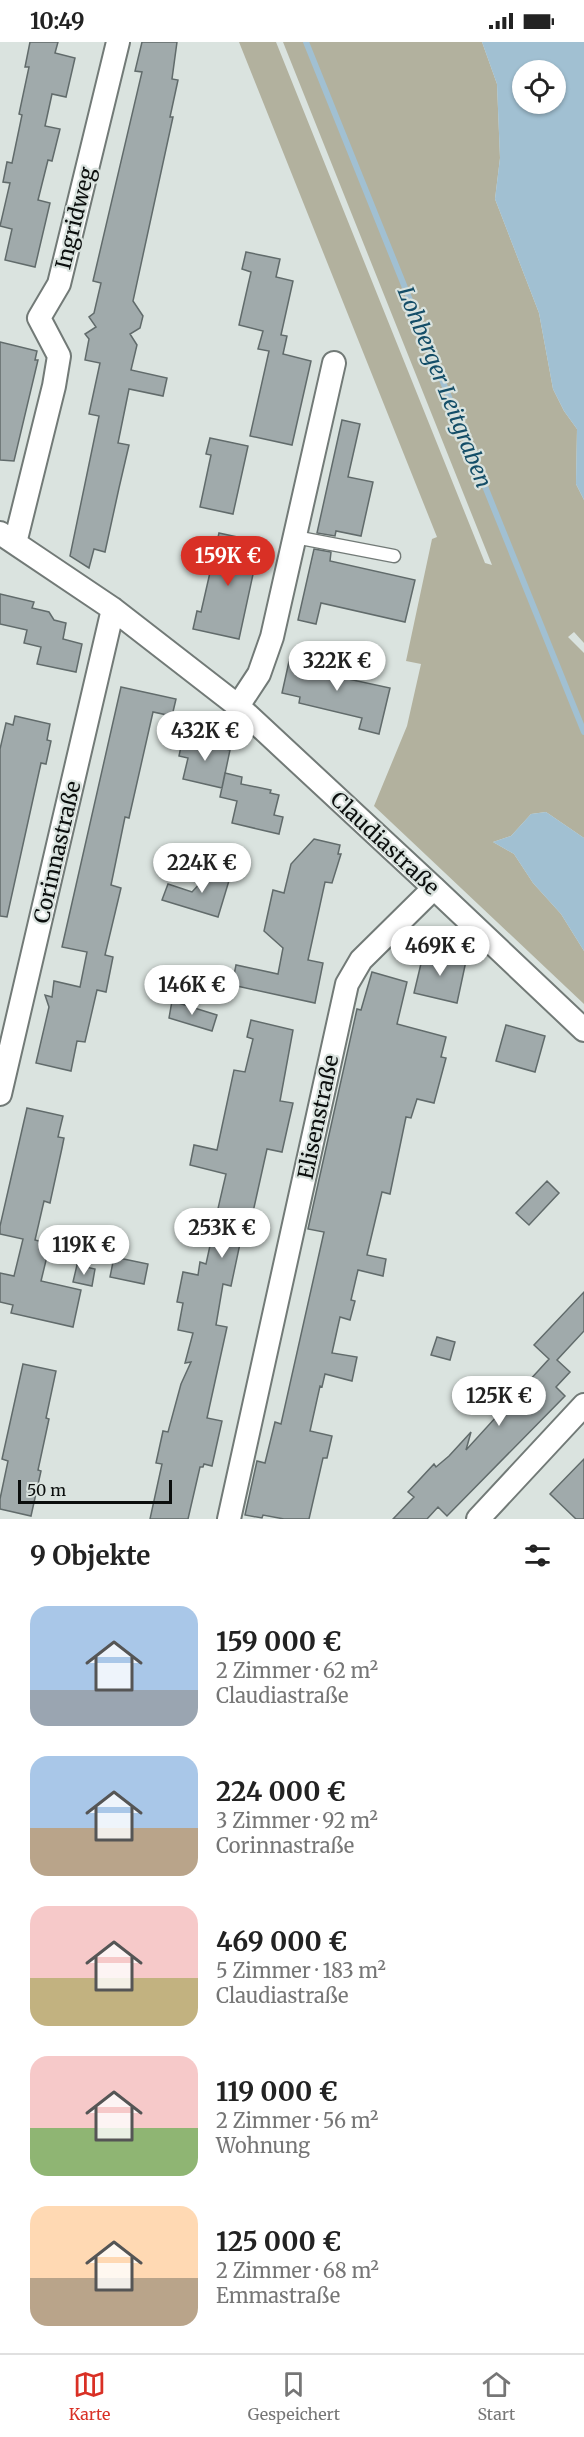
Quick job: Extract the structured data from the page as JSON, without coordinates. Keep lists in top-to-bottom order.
{
  "streets": {
    "street": [
      "Ingridweg",
      "Claudiastraße",
      "Corinnastraße",
      "Elisenstraße"
    ]
  },
  "crossings": [
    ["Ingridweg", "Claudiastraße"],
    ["Claudiastraße", "Corinnastraße"],
    ["Claudiastraße", "Elisenstraße"]
  ],
  "water": ["Lohberger Leitgraben"],
  "scale_bar": "50 m",
  "page": {
    "status": "10:49",
    "price": [
      "159K €",
      "322K €",
      "432K €",
      "224K €",
      "469K €",
      "146K €",
      "253K €",
      "119K €",
      "125K €"
    ],
    "scale": "50 m",
    "heading": "9 Objekte",
    "list": [
      {
        "name": "159 000 €",
        "note": "2 Zimmer · 62 m² · Claudiastraße"
      },
      {
        "name": "224 000 €",
        "note": "3 Zimmer · 92 m² · Corinnastraße"
      },
      {
        "name": "469 000 €",
        "note": "5 Zimmer · 183 m² · Claudiastraße"
      },
      {
        "name": "119 000 €",
        "note": "2 Zimmer · 56 m² · Wohnung"
      },
      {
        "name": "125 000 €",
        "note": "2 Zimmer · 68 m² · Emmastraße"
      }
    ],
    "tabs": ["Karte", "Gespeichert", "Start"]
  }
}
